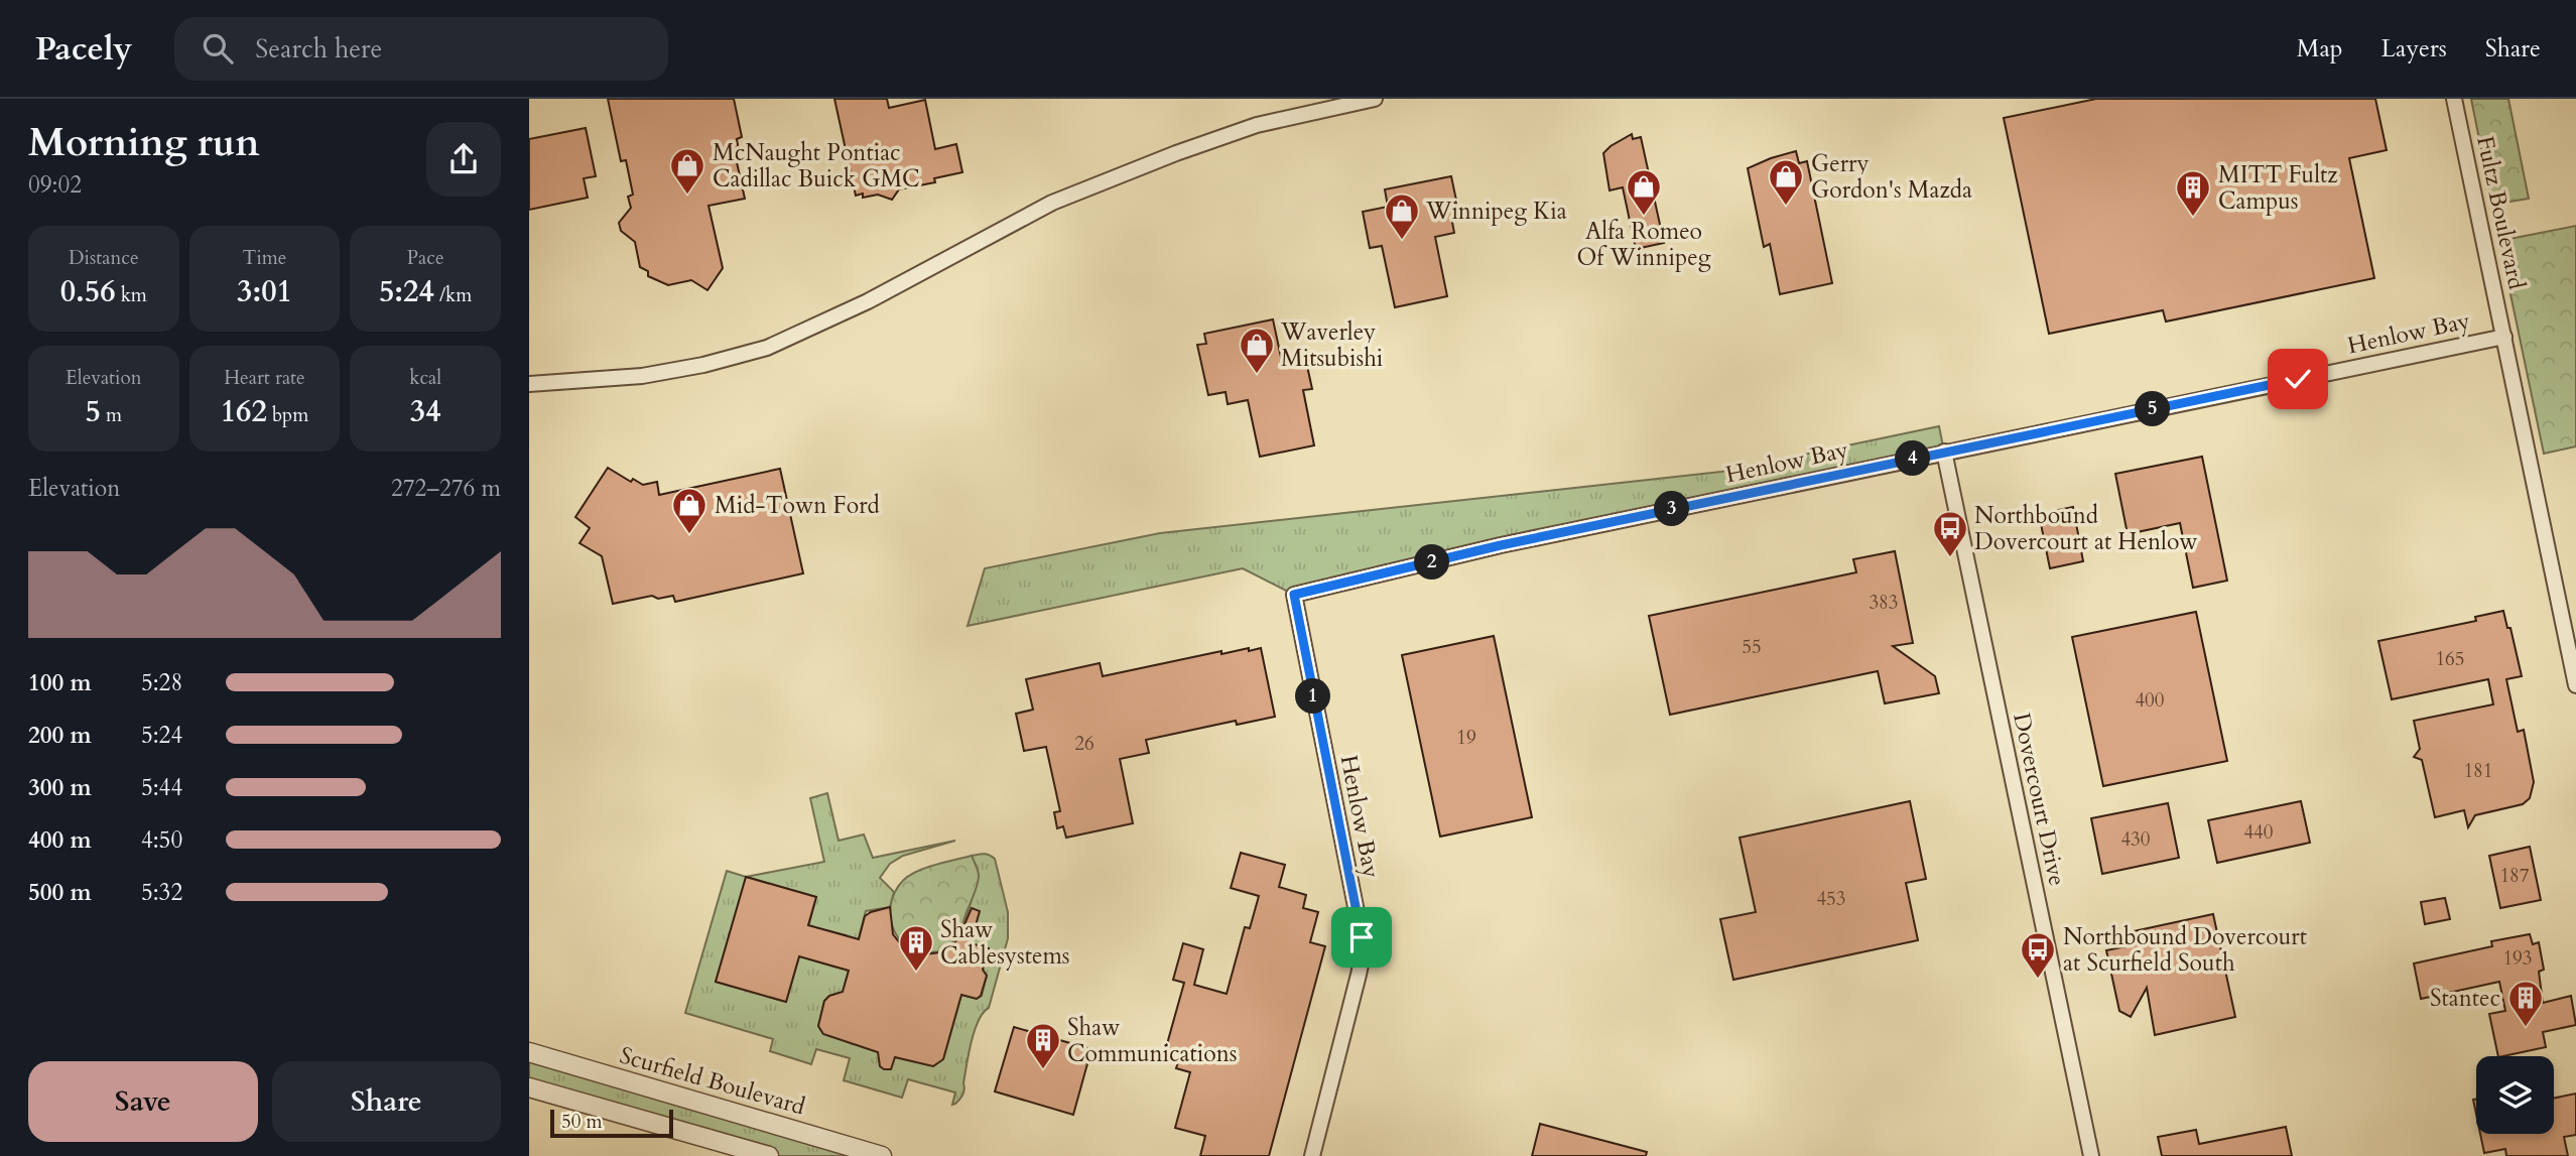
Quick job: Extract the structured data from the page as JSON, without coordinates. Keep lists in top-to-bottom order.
{
  "streets": {
    "street": [
      "Fultz Boulevard",
      "Henlow Bay",
      "Dovercourt Drive",
      "Scurfield Boulevard"
    ]
  },
  "crossings": [
    ["Fultz Boulevard", "Henlow Bay"],
    ["Henlow Bay", "Dovercourt Drive"]
  ],
  "places": {
    "shop": [
      "McNaught Pontiac Cadillac Buick GMC",
      "Gerry Gordon's Mazda",
      "Alfa Romeo Of Winnipeg",
      "Winnipeg Kia",
      "Waverley Mitsubishi",
      "Mid-Town Ford"
    ],
    "building": [
      "MITT Fultz Campus",
      "Shaw Cablesystems",
      "Stantec",
      "Shaw Communications"
    ],
    "bus stop": ["Northbound Dovercourt at Henlow", "Northbound Dovercourt at Scurfield South"]
  },
  "house_numbers": [
    "383",
    "55",
    "165",
    "400",
    "19",
    "26",
    "181",
    "440",
    "430",
    "187",
    "453",
    "193"
  ],
  "scale_bar": "50 m",
  "page": {
    "header": "Pacely",
    "search": "Search here",
    "nav": ["Map", "Layers", "Share"],
    "heading": ["Morning run", "09:02"],
    "stats": [
      ["Distance", "0.56 km"],
      ["Time", "3:01"],
      ["Pace", "5:24 /km"],
      ["Elevation", "5 m"],
      ["Heart rate", "162 bpm"],
      ["kcal", "34"]
    ],
    "pins": [
      "5",
      "4",
      "3",
      "2",
      "1"
    ],
    "chart": ["Elevation", "272–276 m"],
    "list": [
      {
        "name": "100 m",
        "note": "5:28"
      },
      {
        "name": "200 m",
        "note": "5:24"
      },
      {
        "name": "300 m",
        "note": "5:44"
      },
      {
        "name": "400 m",
        "note": "4:50"
      },
      {
        "name": "500 m",
        "note": "5:32"
      }
    ],
    "buttons": ["Save", "Share"],
    "scale": "50 m"
  }
}
